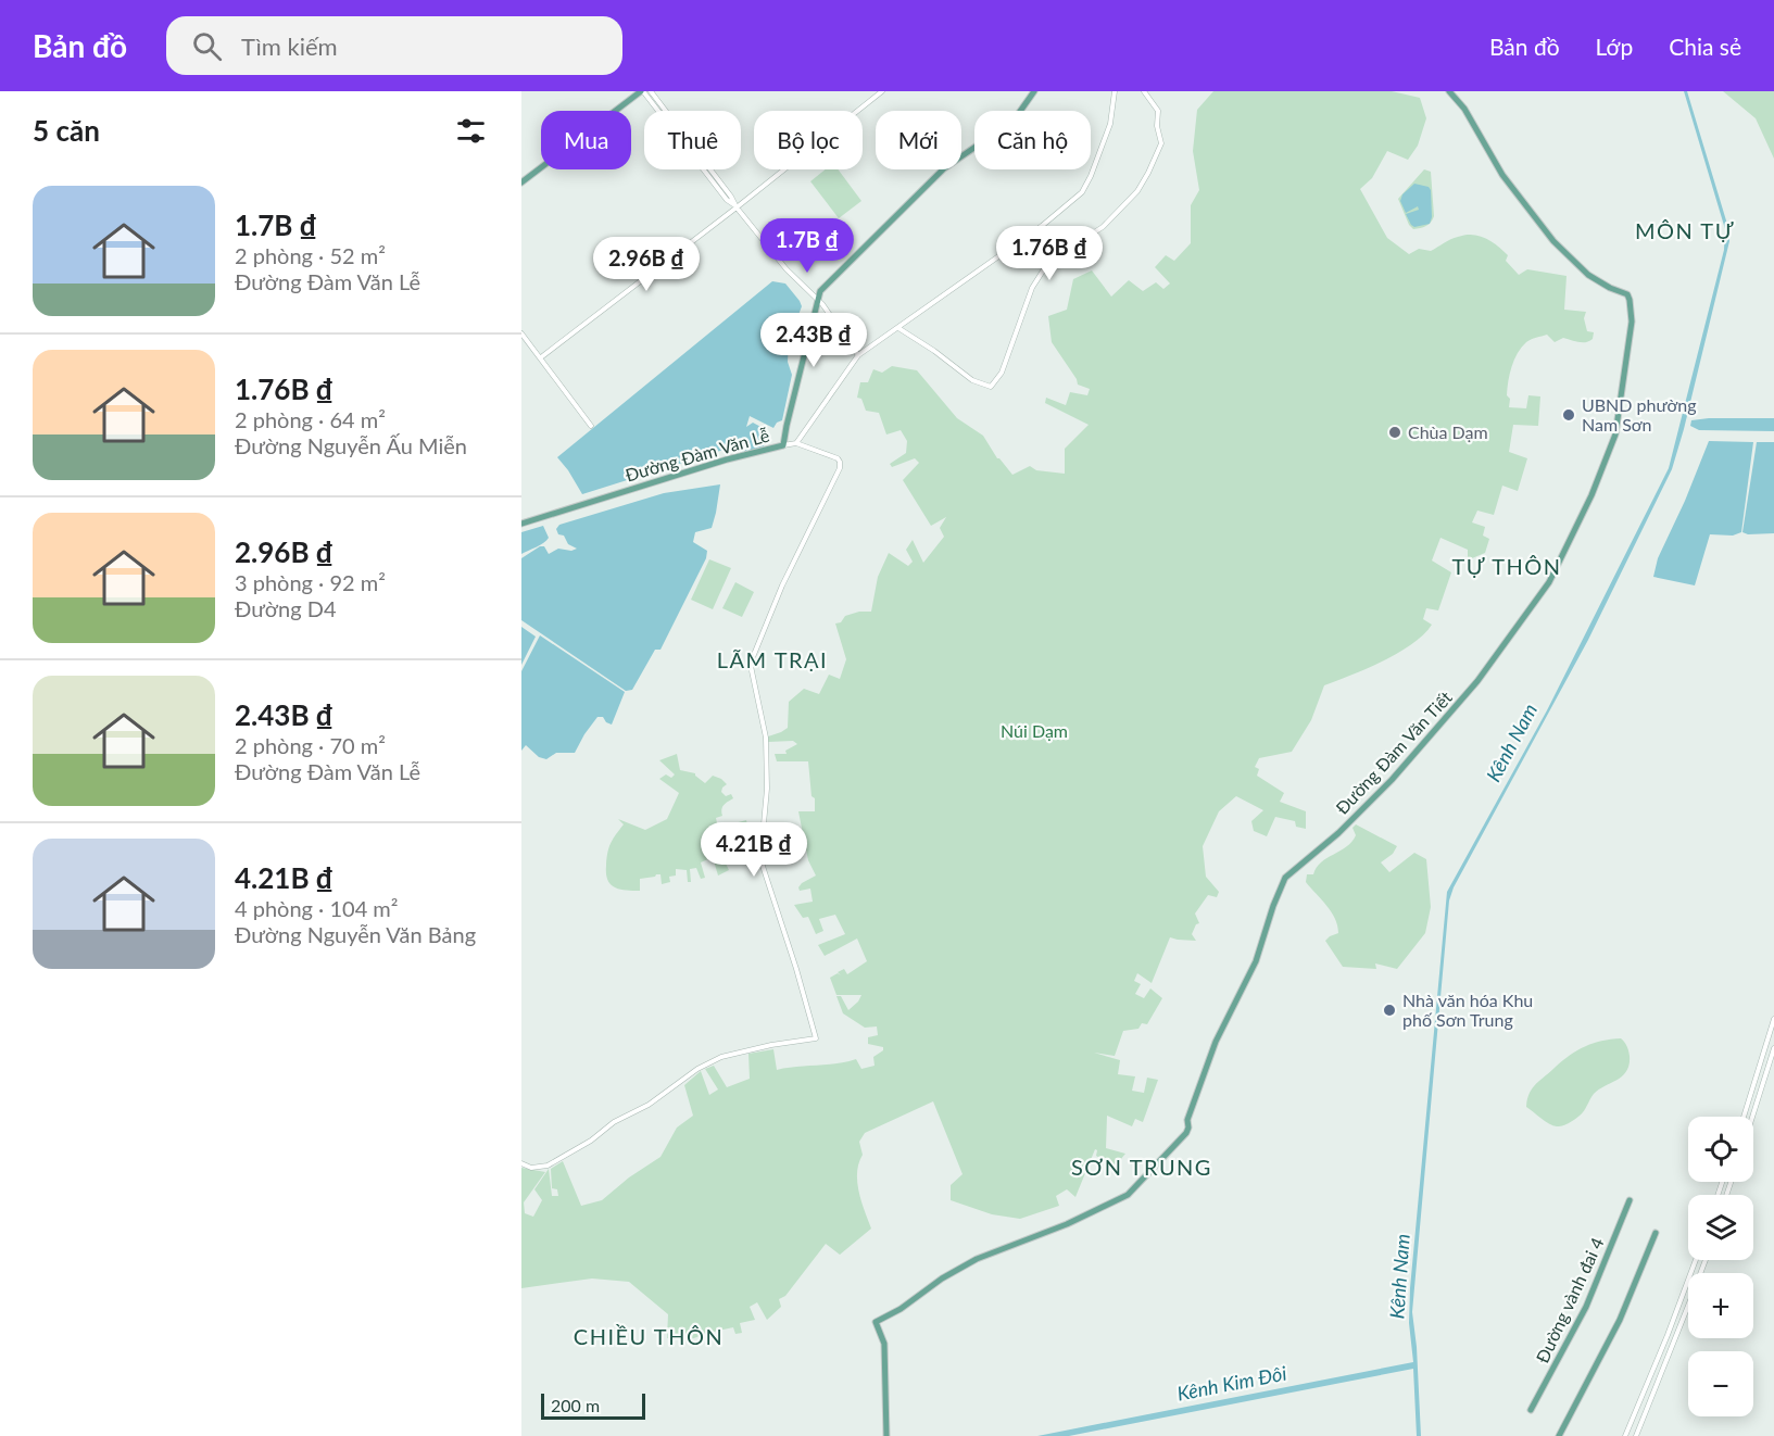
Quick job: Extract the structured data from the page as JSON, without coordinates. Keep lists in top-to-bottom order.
{
  "streets": {
    "main road": ["Đường Đàm Văn Lễ", "Đường Đàm Văn Tiết", "Đường vành đai 4"]
  },
  "districts": [
    "MÔN TỰ",
    "TỰ THÔN",
    "LÃM TRẠI",
    "SƠN TRUNG",
    "CHIỀU THÔN"
  ],
  "water": ["Kênh Nam", "Kênh Kim Đôi"],
  "parks": ["Núi Dạm"],
  "places": ["UBND phường Nam Sơn", "Chùa Dạm", "Nhà văn hóa Khu phố Sơn Trung"],
  "scale_bar": "200 m",
  "page": {
    "header": "Bản đồ",
    "search": "Tìm kiếm",
    "nav": ["Bản đồ", "Lớp", "Chia sẻ"],
    "heading": "5 căn",
    "chip": [
      "Mua",
      "Thuê",
      "Bộ lọc",
      "Mới",
      "Căn hộ"
    ],
    "list": [
      {
        "name": "1.7B ₫",
        "note": "2 phòng · 52 m² · Đường Đàm Văn Lễ"
      },
      {
        "name": "1.76B ₫",
        "note": "2 phòng · 64 m² · Đường Nguyễn Ấu Miễn"
      },
      {
        "name": "2.96B ₫",
        "note": "3 phòng · 92 m² · Đường D4"
      },
      {
        "name": "2.43B ₫",
        "note": "2 phòng · 70 m² · Đường Đàm Văn Lễ"
      },
      {
        "name": "4.21B ₫",
        "note": "4 phòng · 104 m² · Đường Nguyễn Văn Bảng"
      }
    ],
    "price": [
      "1.7B ₫",
      "1.76B ₫",
      "2.96B ₫",
      "2.43B ₫",
      "4.21B ₫"
    ],
    "map_buttons": ["+", "−"],
    "scale": "200 m"
  }
}
